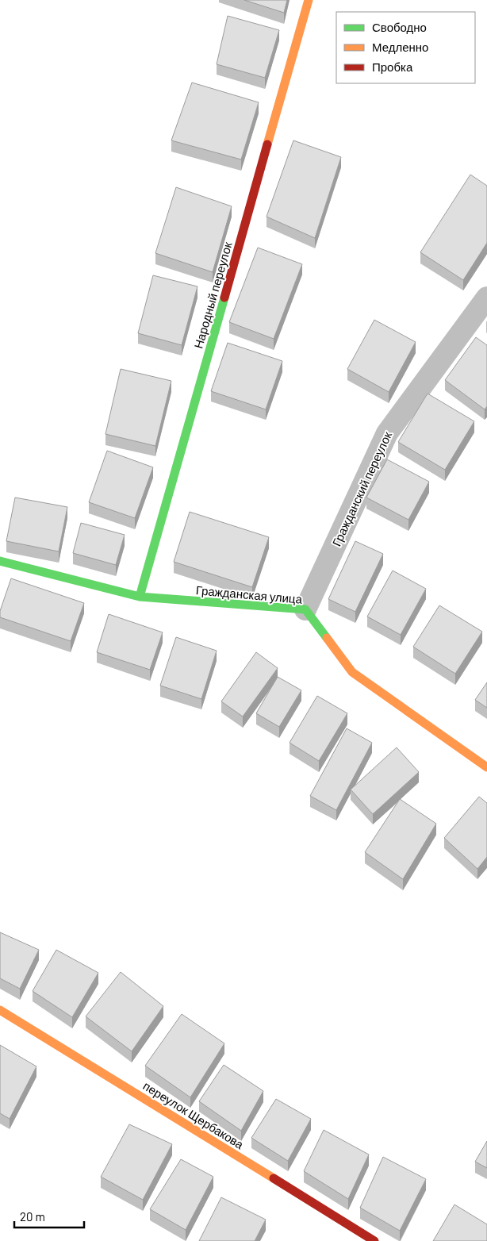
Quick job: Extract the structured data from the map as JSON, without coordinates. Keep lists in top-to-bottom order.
{
  "streets": {
    "street": [
      "Народный переулок",
      "Гражданский переулок",
      "Гражданская улица",
      "переулок Щербакова"
    ]
  },
  "crossings": [
    ["Народный переулок", "Гражданская улица"],
    ["Гражданский переулок", "Гражданская улица"]
  ],
  "legend": ["Свободно", "Медленно", "Пробка"],
  "scale_bar": "20 m"
}
